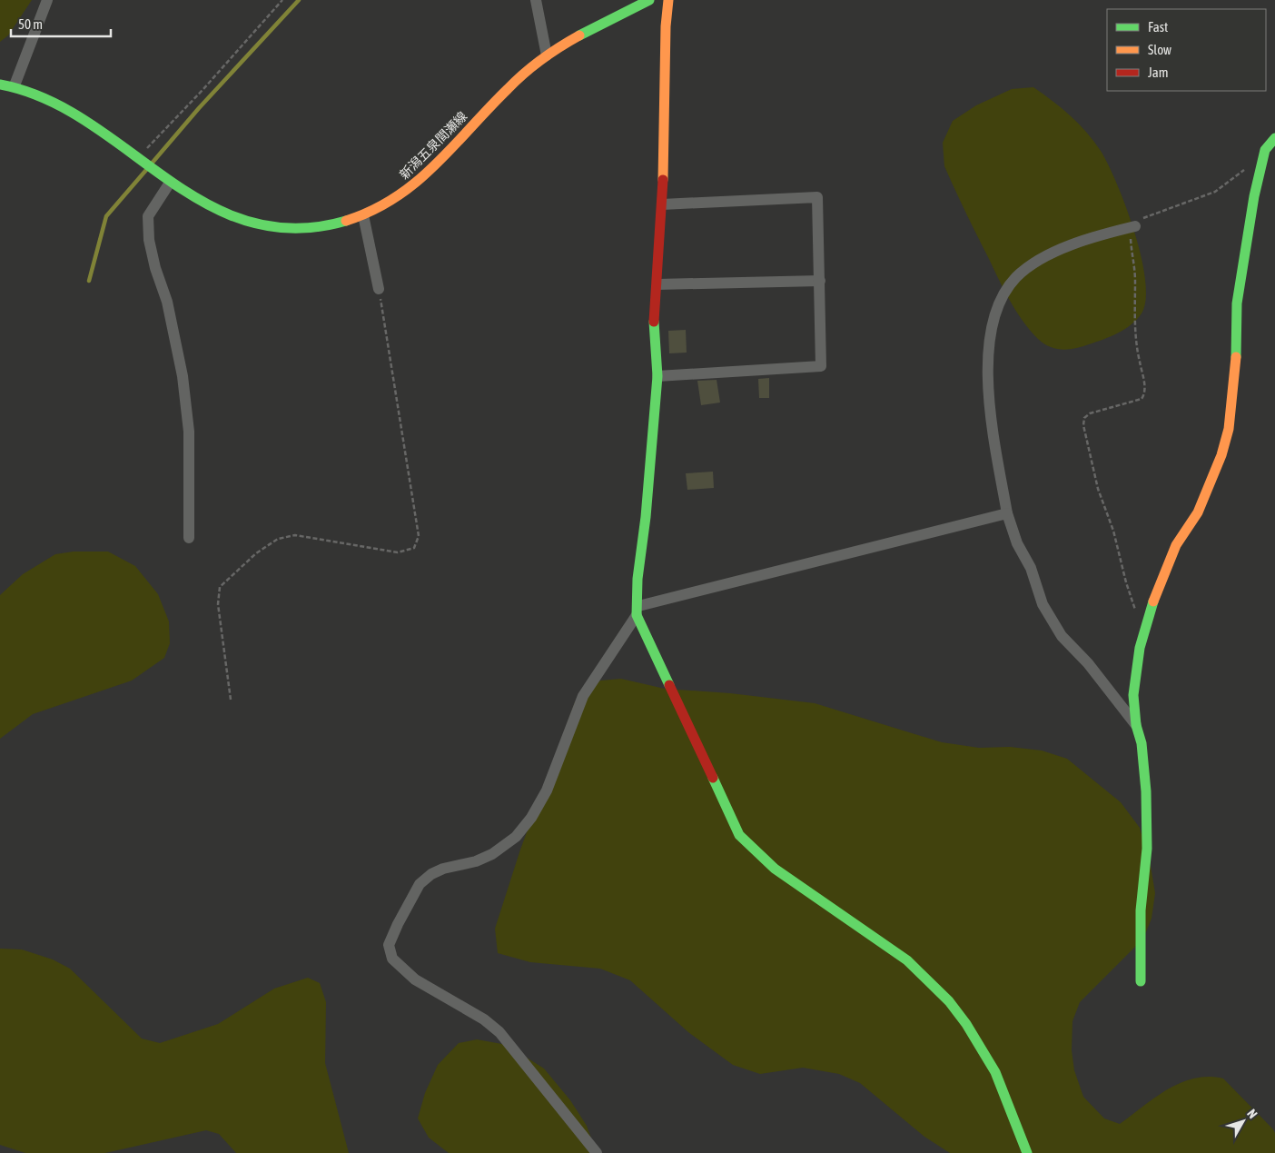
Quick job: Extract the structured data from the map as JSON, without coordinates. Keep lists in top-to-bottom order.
{
  "streets": {
    "street": ["新潟五泉間瀬線"]
  },
  "legend": ["Fast", "Slow", "Jam"],
  "scale_bar": "50 m",
  "north": "top right"
}
